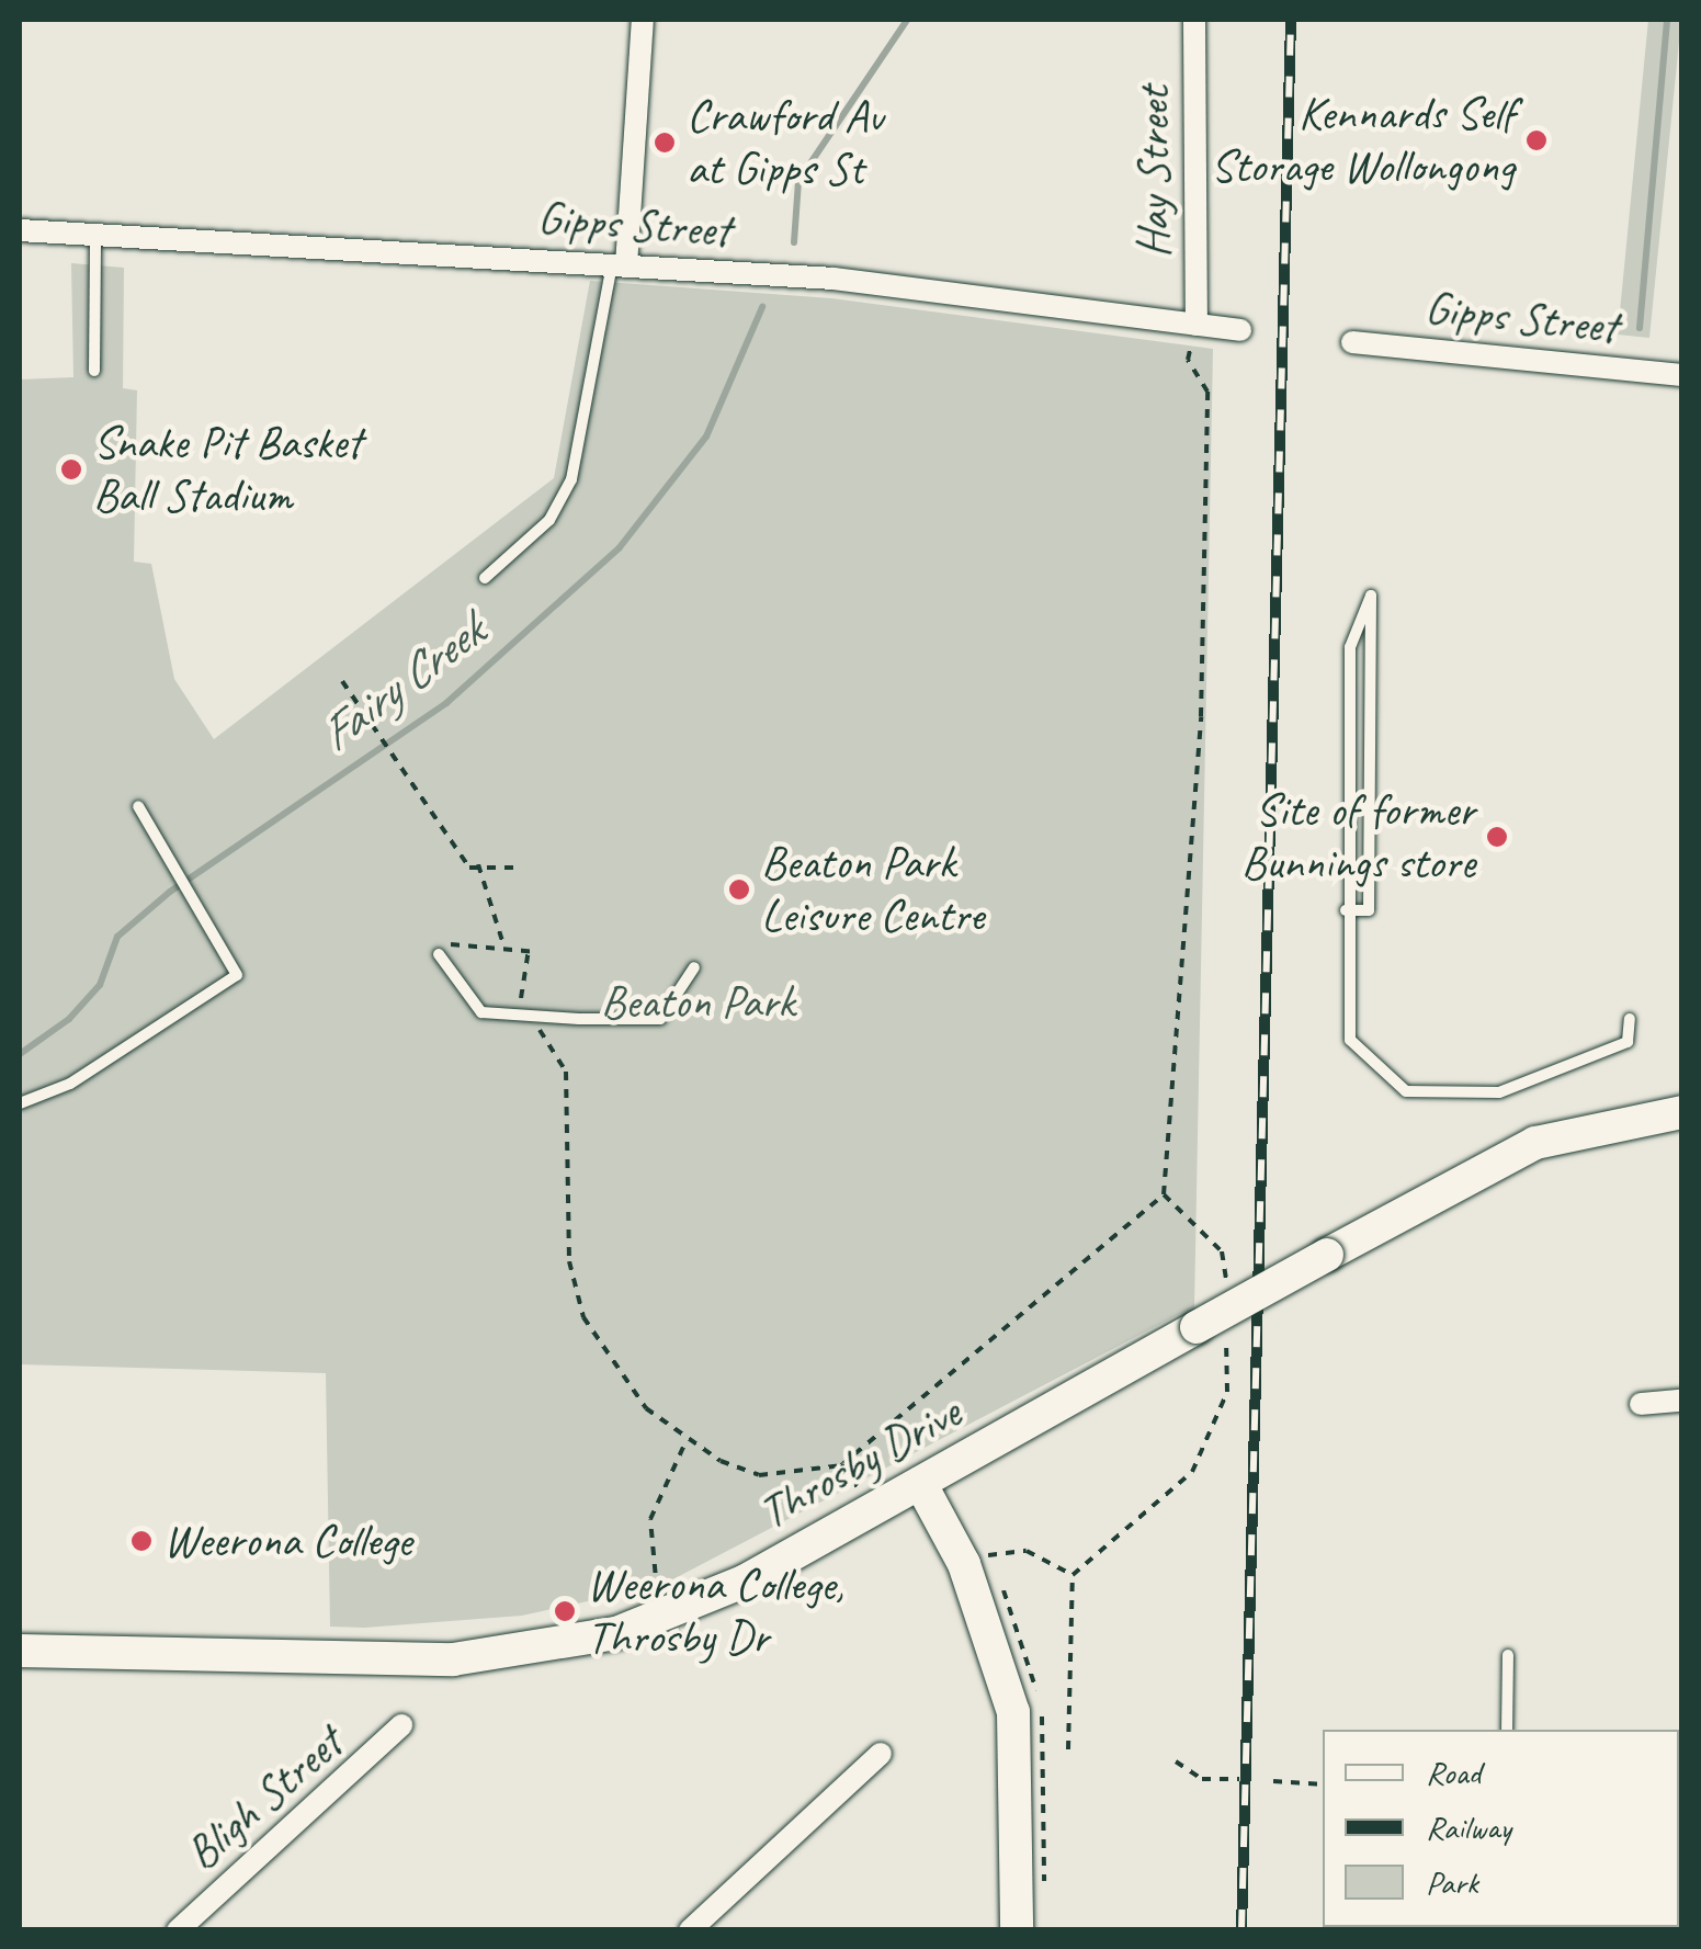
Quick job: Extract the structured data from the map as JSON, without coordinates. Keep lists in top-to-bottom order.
{
  "streets": {
    "main road": ["Throsby Drive"],
    "street": ["Hay Street", "Gipps Street", "Bligh Street"]
  },
  "crossings": [
    ["Hay Street", "Gipps Street"]
  ],
  "water": ["Fairy Creek"],
  "parks": ["Beaton Park"],
  "places": [
    "Kennards Self Storage Wollongong",
    "Crawford Av at Gipps St",
    "Snake Pit Basket Ball Stadium",
    "Site of former Bunnings store",
    "Beaton Park Leisure Centre",
    "Weerona College",
    "Weerona College, Throsby Dr"
  ],
  "legend": ["Road", "Railway", "Park"]
}
